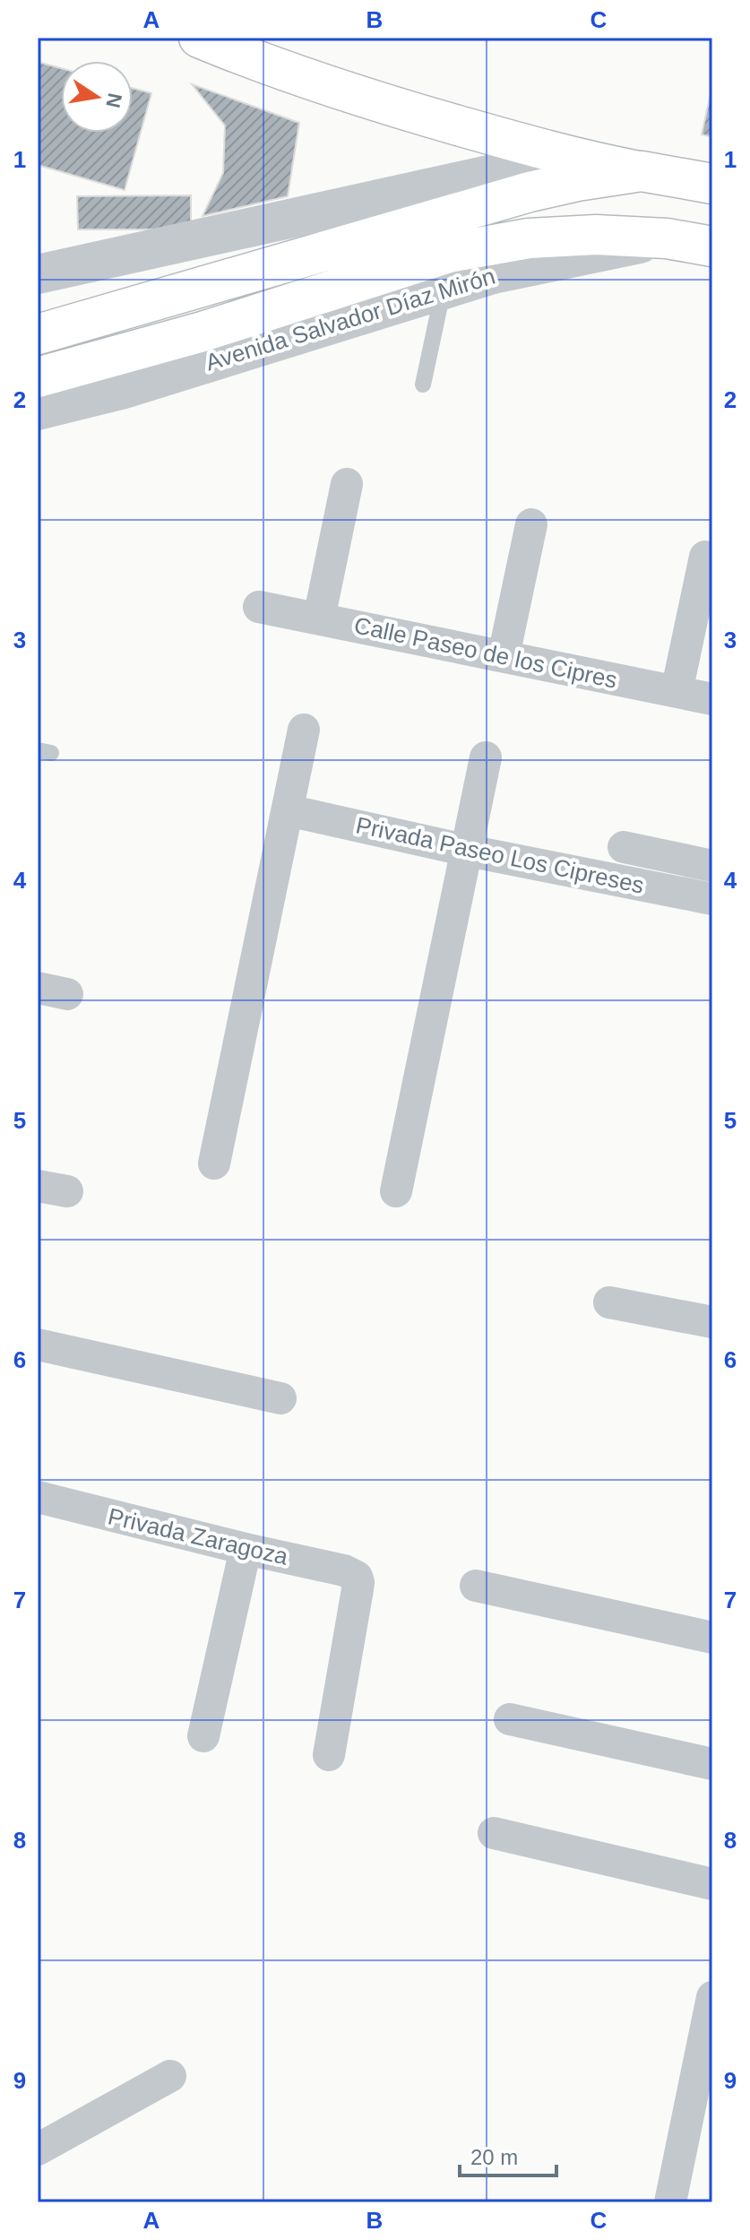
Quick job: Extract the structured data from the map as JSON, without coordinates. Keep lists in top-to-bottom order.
{
  "streets": {
    "main road": ["Avenida Salvador Díaz Mirón"],
    "street": ["Calle Paseo de los Cipres", "Privada Paseo Los Cipreses", "Privada Zaragoza"]
  },
  "scale_bar": "20 m",
  "north": "right",
  "grid": {
    "columns": ["A", "B", "C"],
    "rows": [
      "1",
      "2",
      "3",
      "4",
      "5",
      "6",
      "7",
      "8",
      "9"
    ]
  }
}
